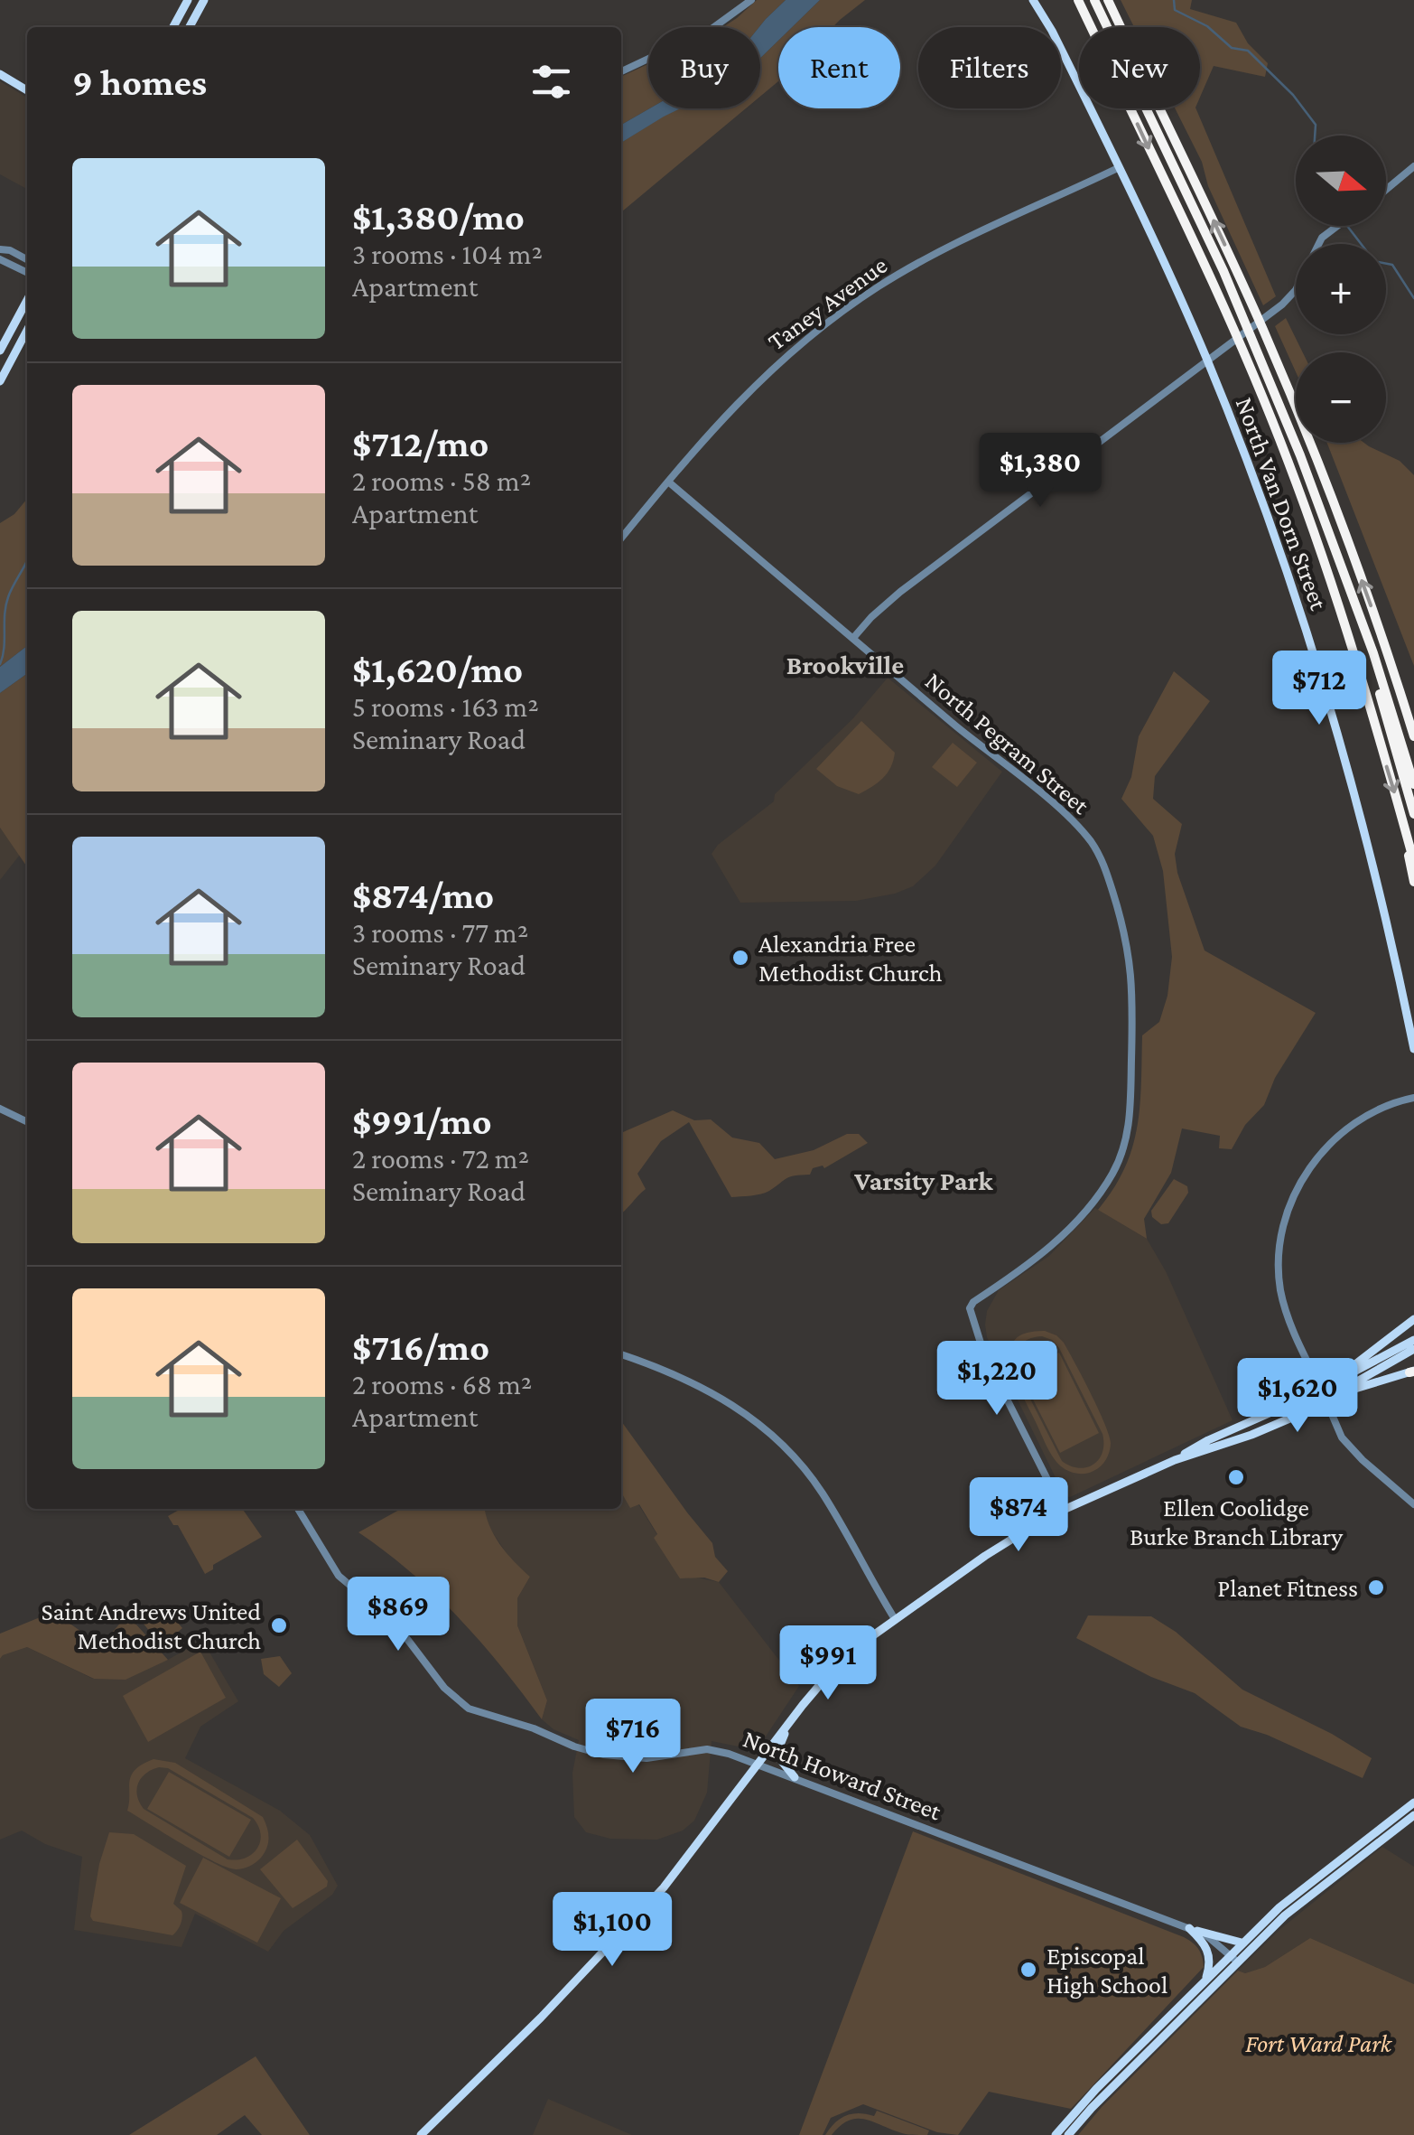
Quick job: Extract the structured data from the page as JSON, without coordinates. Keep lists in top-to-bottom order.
{
  "streets": {
    "main road": ["North Van Dorn Street"],
    "street": ["Taney Avenue", "North Pegram Street", "North Howard Street"]
  },
  "crossings": [
    ["Taney Avenue", "North Van Dorn Street"],
    ["Taney Avenue", "North Pegram Street"]
  ],
  "districts": ["Brookville", "Varsity Park"],
  "parks": ["Fort Ward Park"],
  "places": [
    "Alexandria Free Methodist Church",
    "Ellen Coolidge Burke Branch Library",
    "Planet Fitness",
    "Saint Andrews United Methodist Church",
    "Episcopal High School"
  ],
  "north": "right",
  "page": {
    "chip": [
      "Buy",
      "Rent",
      "Filters",
      "New"
    ],
    "heading": "9 homes",
    "map_buttons": ["+", "−"],
    "list": [
      {
        "name": "$1,380/mo",
        "note": "3 rooms · 104 m² · Apartment"
      },
      {
        "name": "$712/mo",
        "note": "2 rooms · 58 m² · Apartment"
      },
      {
        "name": "$1,620/mo",
        "note": "5 rooms · 163 m² · Seminary Road"
      },
      {
        "name": "$874/mo",
        "note": "3 rooms · 77 m² · Seminary Road"
      },
      {
        "name": "$991/mo",
        "note": "2 rooms · 72 m² · Seminary Road"
      },
      {
        "name": "$716/mo",
        "note": "2 rooms · 68 m² · Apartment"
      }
    ],
    "price": [
      "$1,380",
      "$712",
      "$1,220",
      "$1,620",
      "$874",
      "$869",
      "$991",
      "$716",
      "$1,100"
    ]
  }
}
